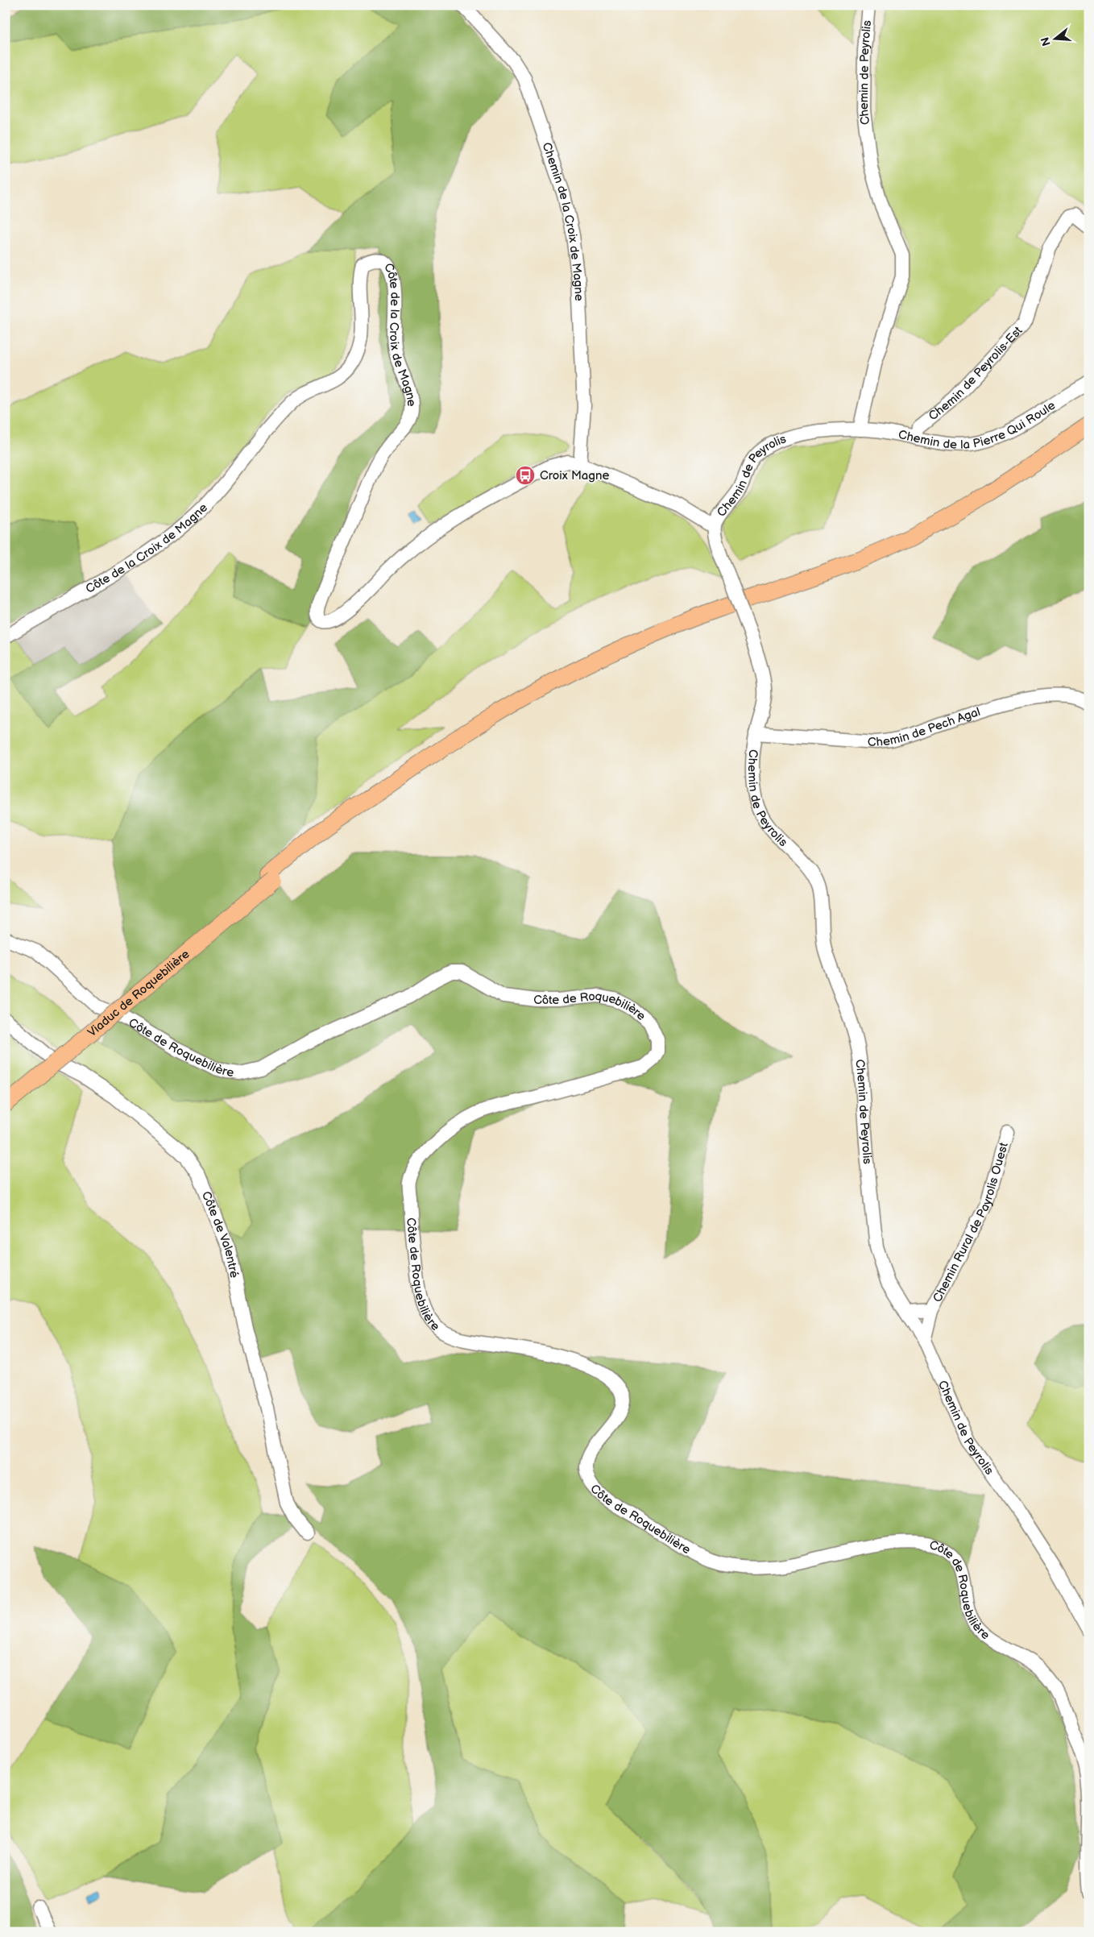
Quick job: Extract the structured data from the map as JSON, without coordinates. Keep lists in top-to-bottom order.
{
  "streets": {
    "main road": ["Viaduc de Roquebilière"],
    "street": [
      "Chemin de Peyrolis",
      "Chemin de la Croix de Magne",
      "Côte de la Croix de Magne",
      "Chemin de Peyrolis-Est",
      "Chemin de la Pierre Qui Roule",
      "Chemin de Pech Agal",
      "Côte de Roquebilière",
      "Chemin Rural de Payrolis Ouest",
      "Côte de Valentré"
    ]
  },
  "crossings": [
    ["Chemin de Peyrolis", "Côte de la Croix de Magne"],
    ["Chemin de Peyrolis", "Chemin de la Pierre Qui Roule"],
    ["Chemin de Peyrolis", "Chemin de Pech Agal"],
    ["Chemin de Peyrolis", "Chemin Rural de Payrolis Ouest"],
    ["Chemin de la Croix de Magne", "Côte de la Croix de Magne"],
    ["Chemin de Peyrolis-Est", "Chemin de la Pierre Qui Roule"]
  ],
  "places": {
    "bus stop": ["Croix Magne"]
  },
  "north": "left"
}
